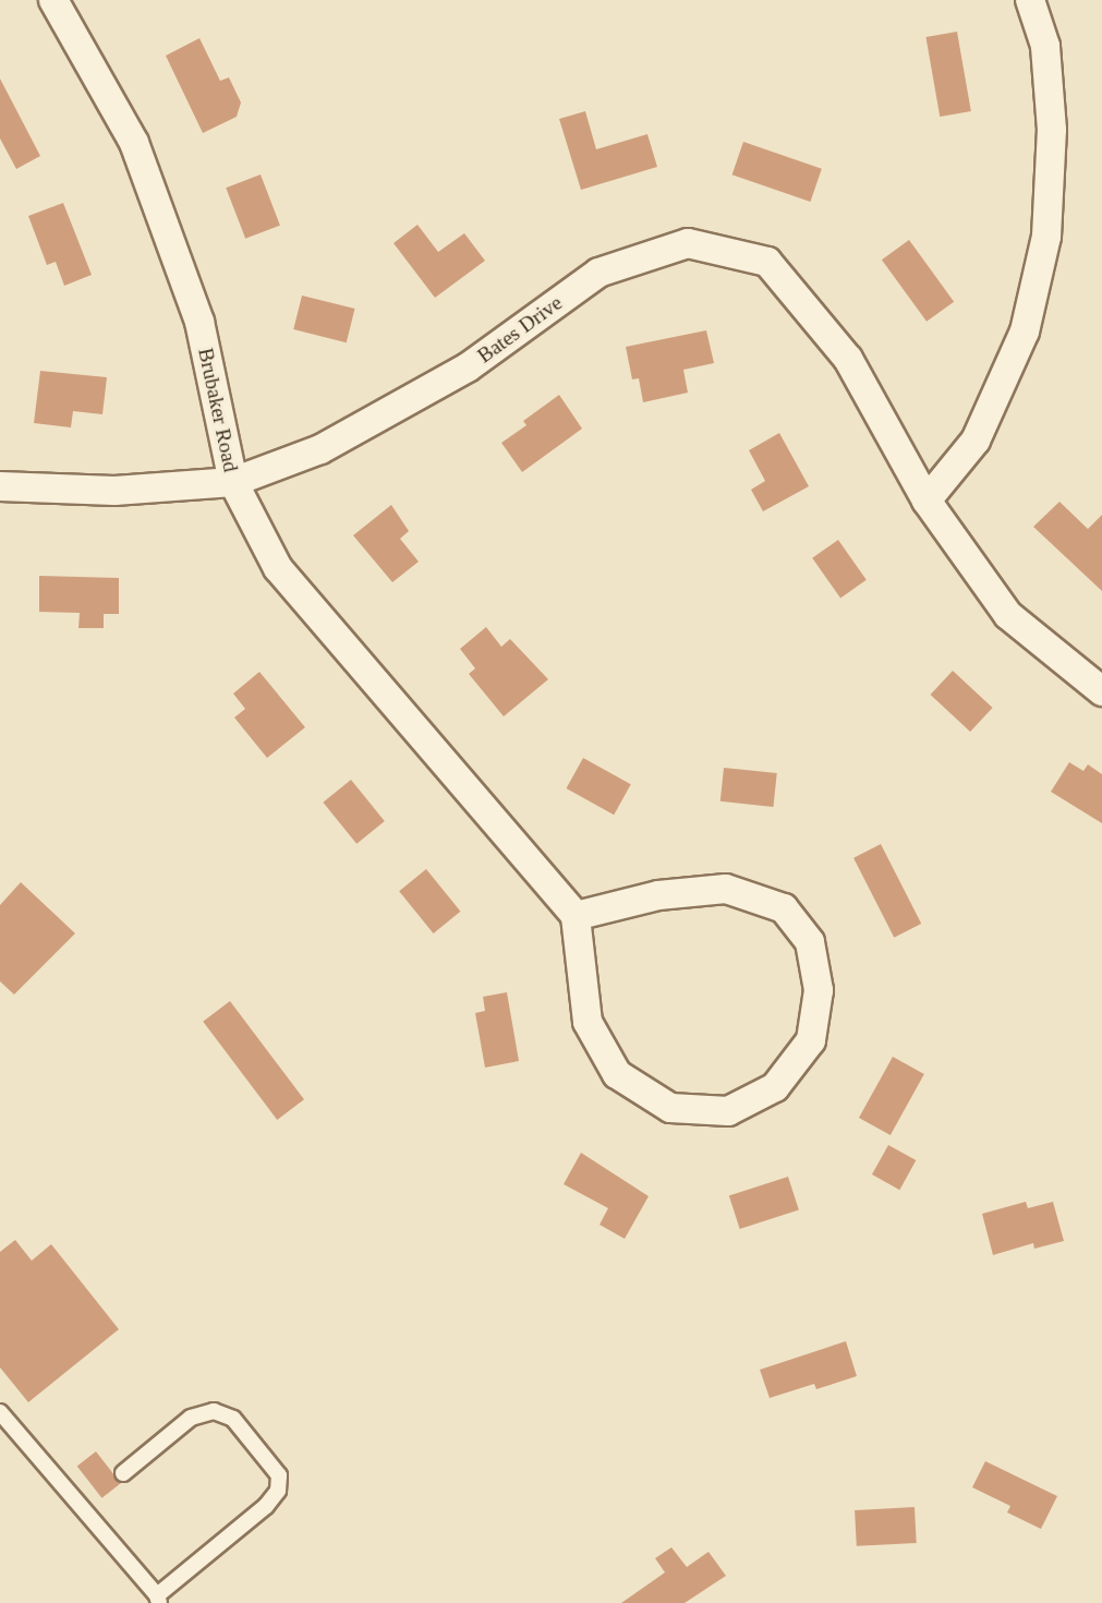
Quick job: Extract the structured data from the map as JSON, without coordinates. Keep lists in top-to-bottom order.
{
  "streets": {
    "street": ["Bates Drive", "Brubaker Road"]
  },
  "crossings": [
    ["Bates Drive", "Brubaker Road"]
  ]
}
